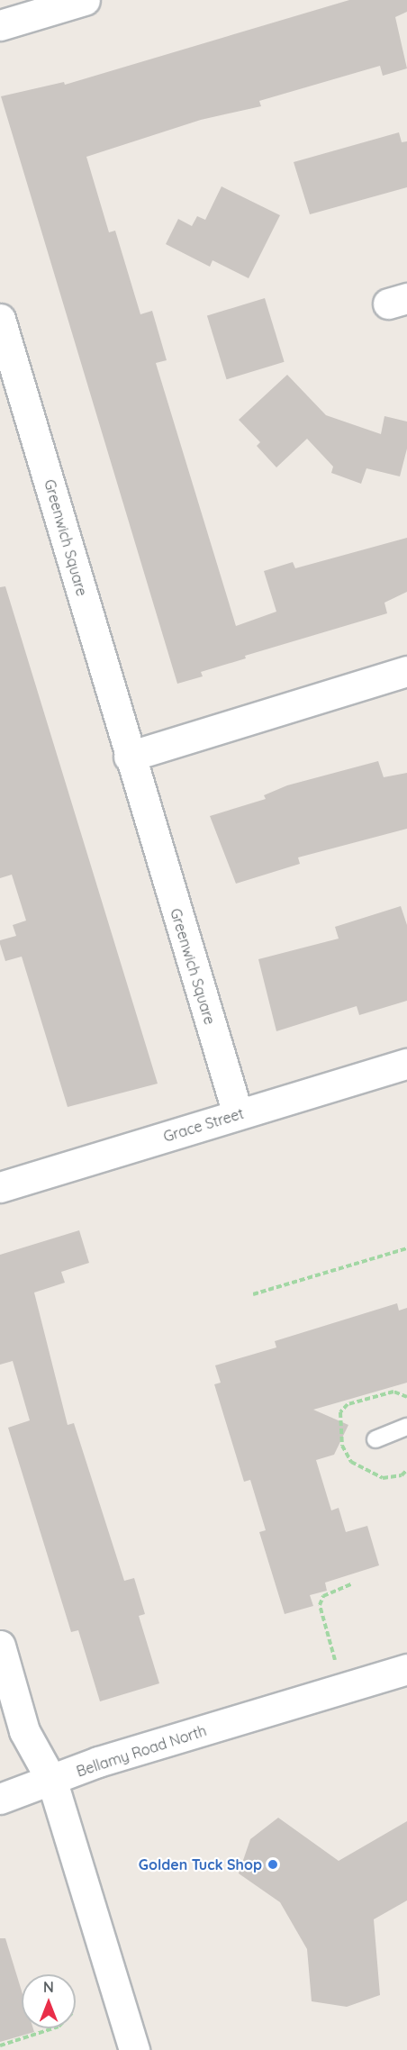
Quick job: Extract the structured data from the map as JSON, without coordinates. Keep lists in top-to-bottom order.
{
  "streets": {
    "street": ["Greenwich Square", "Grace Street", "Bellamy Road North"]
  },
  "crossings": [
    ["Greenwich Square", "Grace Street"]
  ],
  "places": ["Golden Tuck Shop"],
  "north": "top"
}
